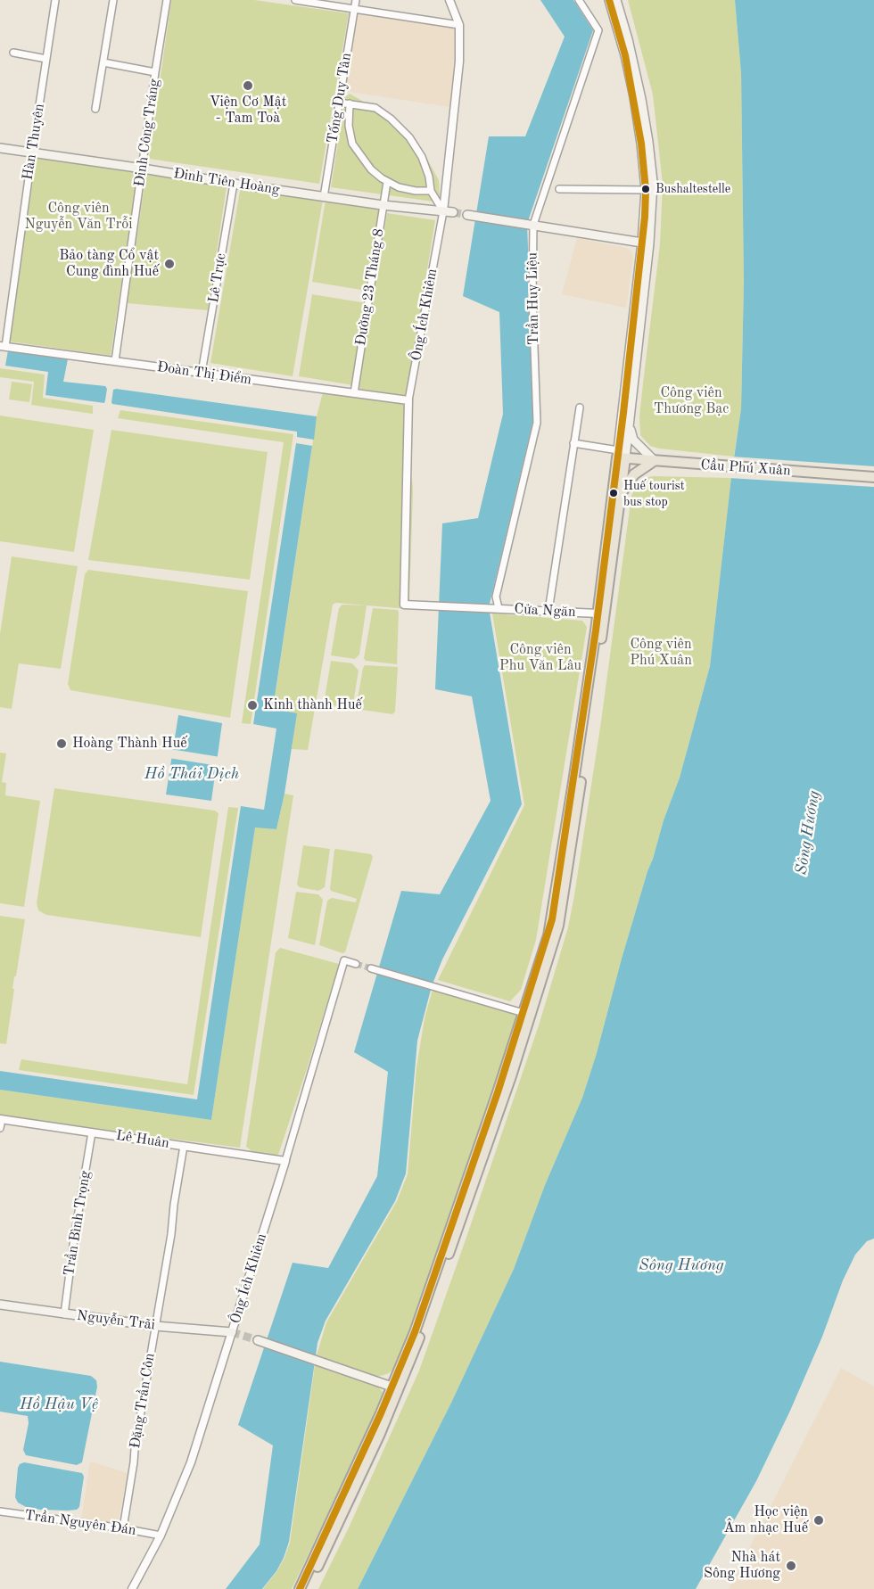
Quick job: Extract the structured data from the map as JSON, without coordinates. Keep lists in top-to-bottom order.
{
  "streets": {
    "main road": ["Đinh Tiên Hoàng", "Cầu Phú Xuân", "Nguyễn Trãi"],
    "street": [
      "Tống Duy Tân",
      "Đinh Công Tráng",
      "Hàn Thuyên",
      "Lê Trực",
      "Đường 23 Tháng 8",
      "Trần Huy Liệu",
      "Ông Ích Khiêm",
      "Đoàn Thị Điểm",
      "Cửa Ngăn",
      "Lê Huân",
      "Trần Bình Trọng",
      "Đặng Trần Côn",
      "Trần Nguyên Đán"
    ]
  },
  "crossings": [
    ["Tống Duy Tân", "Đinh Tiên Hoàng"],
    ["Đinh Công Tráng", "Đinh Tiên Hoàng"],
    ["Đinh Công Tráng", "Đoàn Thị Điểm"],
    ["Hàn Thuyên", "Đinh Tiên Hoàng"],
    ["Hàn Thuyên", "Đoàn Thị Điểm"],
    ["Đinh Tiên Hoàng", "Lê Trực"],
    ["Đinh Tiên Hoàng", "Đường 23 Tháng 8"],
    ["Đinh Tiên Hoàng", "Ông Ích Khiêm"],
    ["Lê Trực", "Đoàn Thị Điểm"],
    ["Đường 23 Tháng 8", "Đoàn Thị Điểm"],
    ["Trần Huy Liệu", "Cửa Ngăn"],
    ["Ông Ích Khiêm", "Đoàn Thị Điểm"],
    ["Ông Ích Khiêm", "Cửa Ngăn"],
    ["Ông Ích Khiêm", "Lê Huân"],
    ["Ông Ích Khiêm", "Nguyễn Trãi"],
    ["Ông Ích Khiêm", "Trần Nguyên Đán"],
    ["Lê Huân", "Trần Bình Trọng"],
    ["Lê Huân", "Đặng Trần Côn"],
    ["Trần Bình Trọng", "Nguyễn Trãi"],
    ["Nguyễn Trãi", "Đặng Trần Côn"],
    ["Đặng Trần Côn", "Trần Nguyên Đán"]
  ],
  "water": ["Hồ Thái Dịch", "Sông Hương", "Hồ Hậu Vệ"],
  "parks": [
    "Công viên Nguyễn Văn Trỗi",
    "Công viên Thương Bạc",
    "Công viên Phú Xuân",
    "Công viên Phu Văn Lâu"
  ],
  "places": [
    "Viện Cơ Mật - Tam Toà",
    "Bushaltestelle",
    "Bảo tàng Cổ vật Cung đình Huế",
    "Huế tourist bus stop",
    "Kinh thành Huế",
    "Hoàng Thành Huế",
    "Học viện Âm nhạc Huế",
    "Nhà hát Sông Hương"
  ]
}
